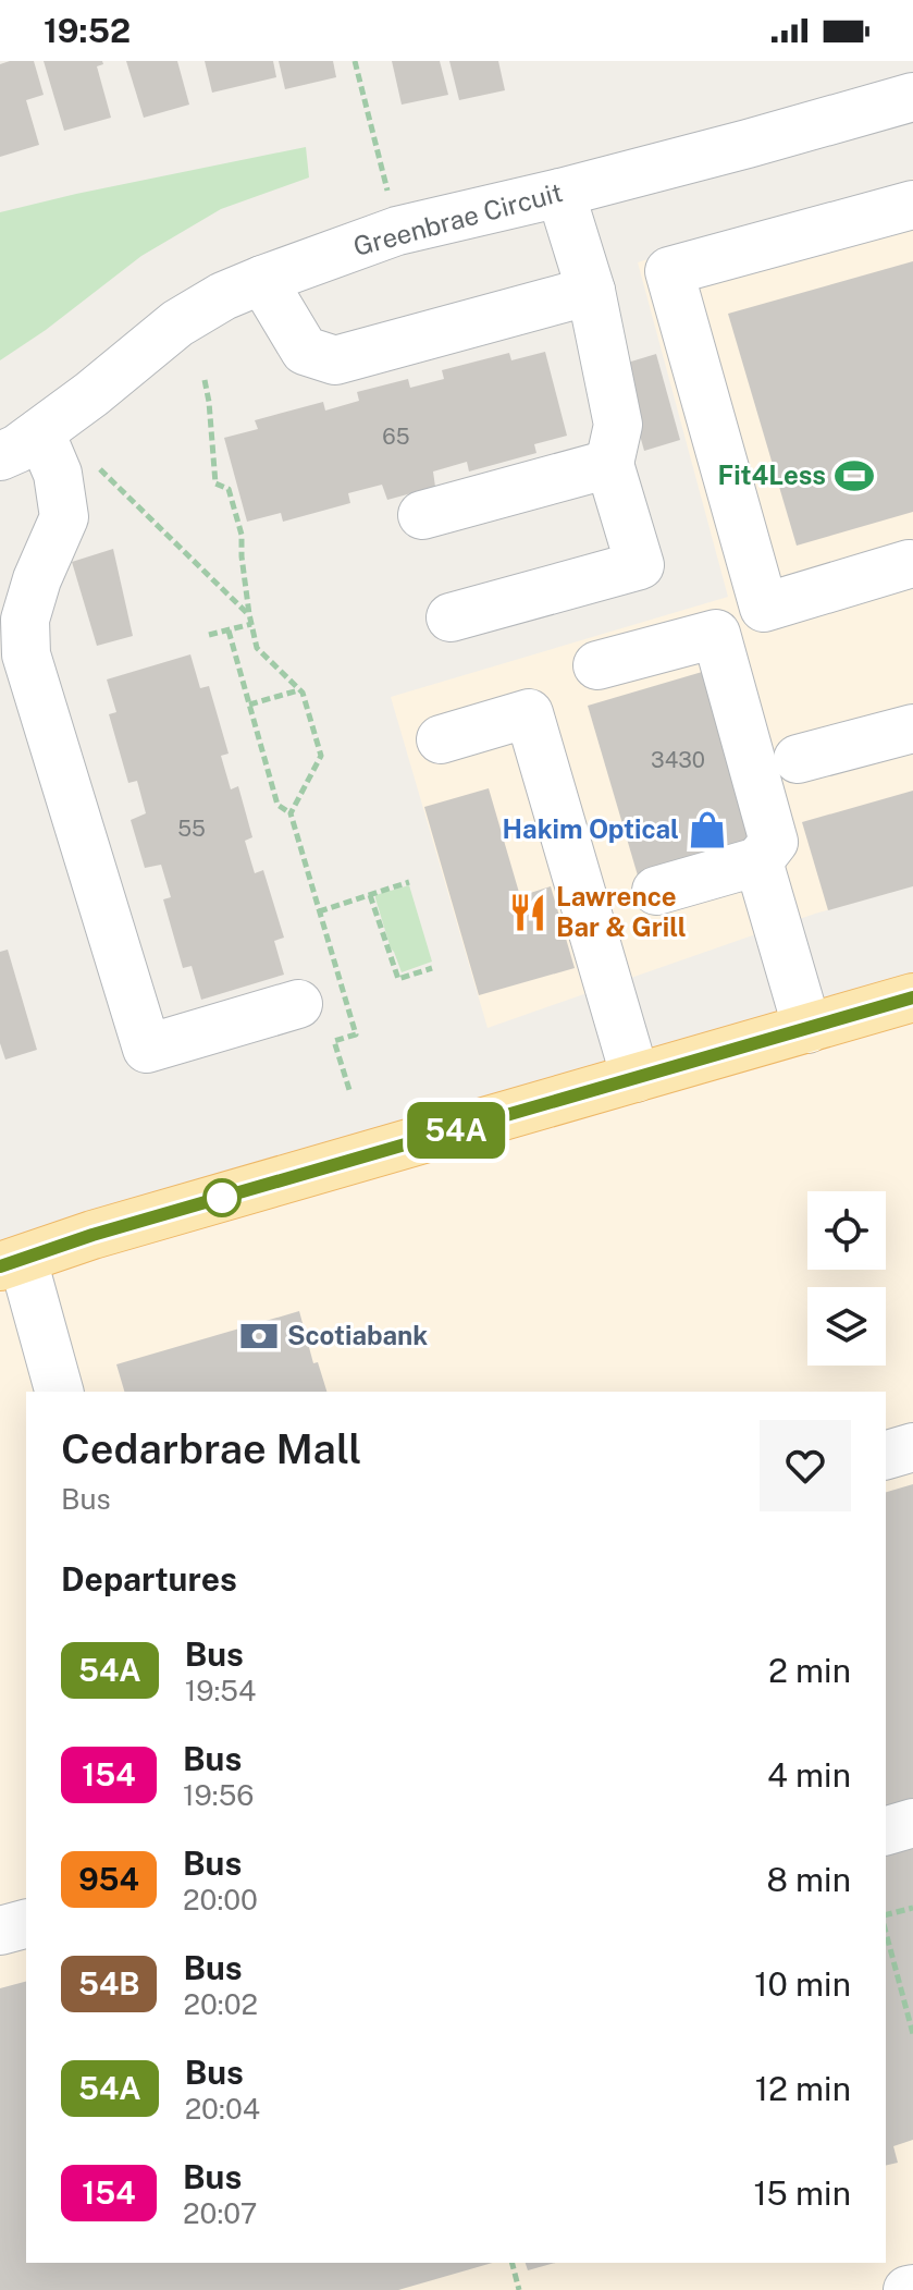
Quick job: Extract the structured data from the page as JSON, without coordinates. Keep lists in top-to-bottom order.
{
  "streets": {
    "street": ["Greenbrae Circuit"]
  },
  "places": {
    "sports": ["Fit4Less"],
    "shop": ["Hakim Optical"],
    "restaurant": ["Lawrence Bar & Grill"],
    "bank": ["Scotiabank"]
  },
  "lines": ["bus line 54A"],
  "house_numbers": ["65", "3430", "55"],
  "page": {
    "status": "19:52",
    "on_map": "54A",
    "heading": [
      ["Cedarbrae Mall", "Bus"],
      "Departures"
    ],
    "list": [
      {
        "mark": "54A",
        "name": "Bus",
        "note": "19:54",
        "value": "2 min"
      },
      {
        "mark": "154",
        "name": "Bus",
        "note": "19:56",
        "value": "4 min"
      },
      {
        "mark": "954",
        "name": "Bus",
        "note": "20:00",
        "value": "8 min"
      },
      {
        "mark": "54B",
        "name": "Bus",
        "note": "20:02",
        "value": "10 min"
      },
      {
        "mark": "54A",
        "name": "Bus",
        "note": "20:04",
        "value": "12 min"
      },
      {
        "mark": "154",
        "name": "Bus",
        "note": "20:07",
        "value": "15 min"
      }
    ]
  }
}
